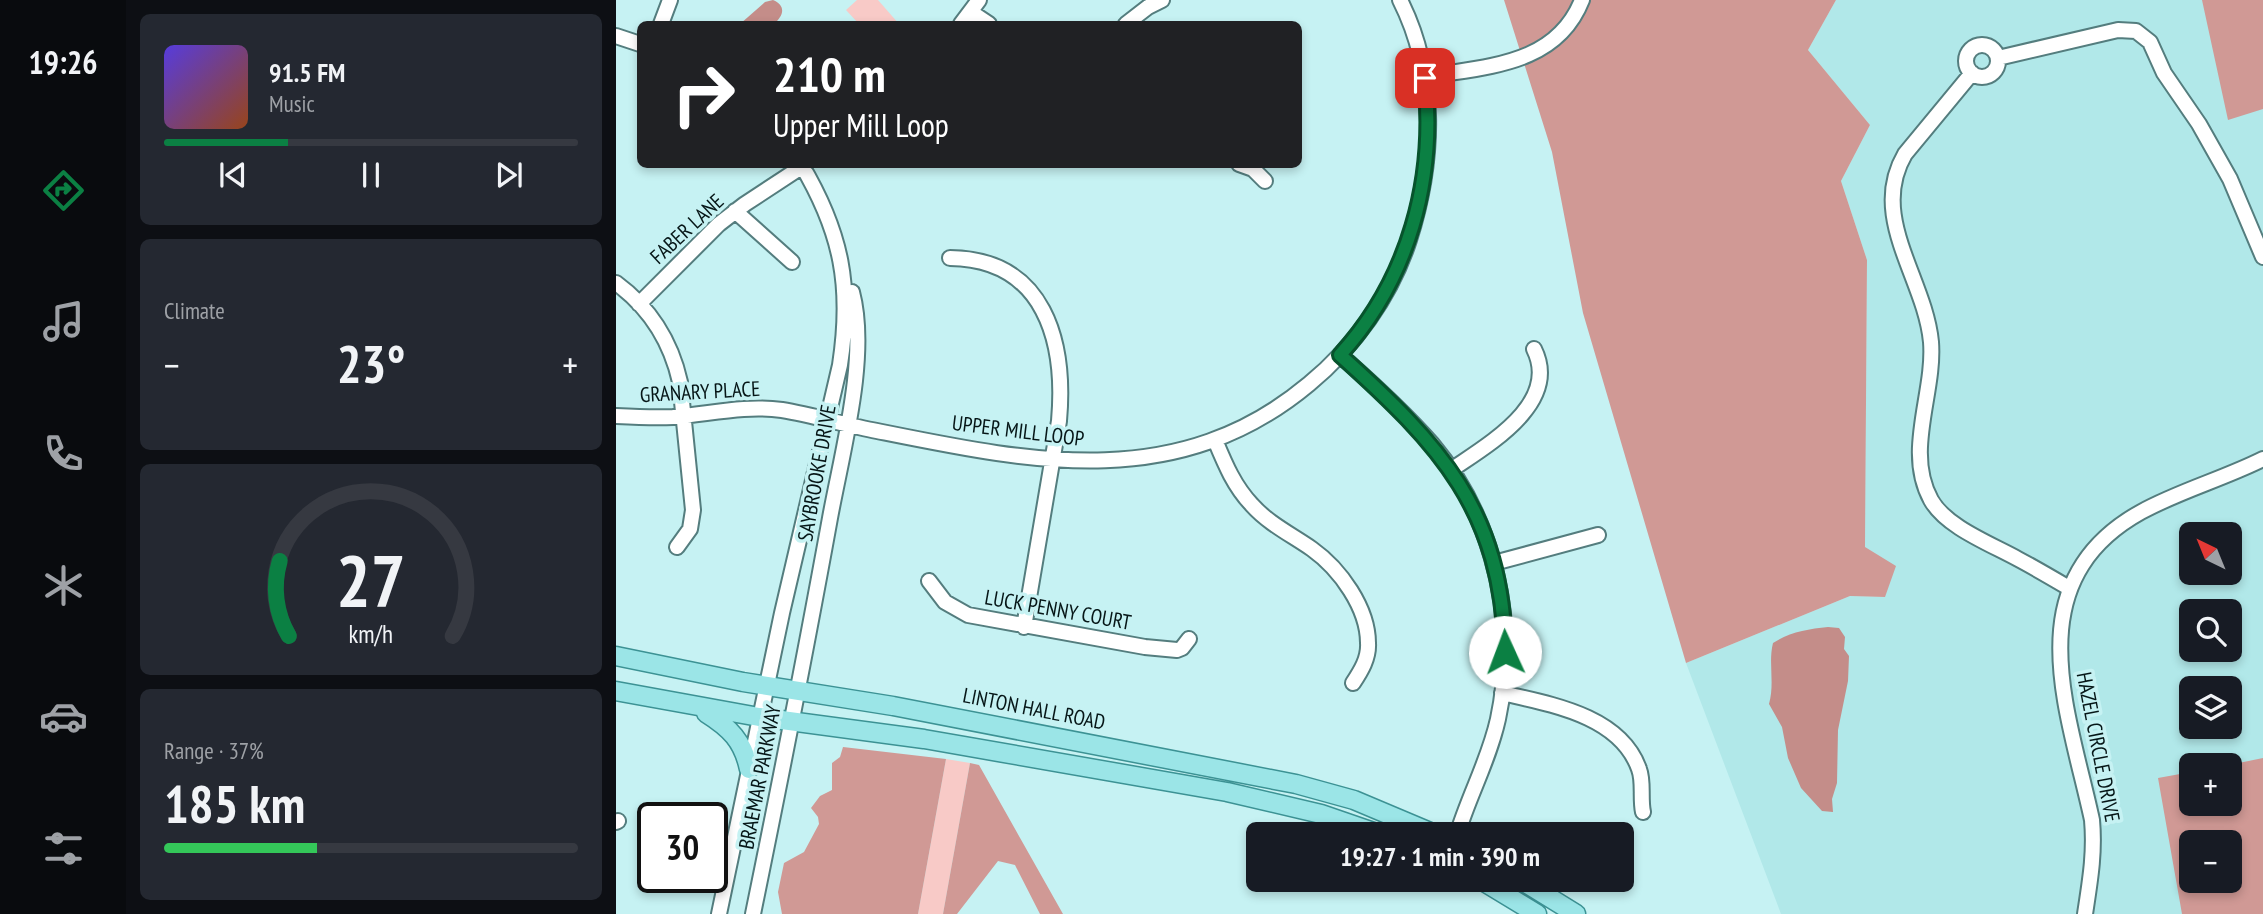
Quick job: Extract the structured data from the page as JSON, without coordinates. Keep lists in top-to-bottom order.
{
  "streets": {
    "main road": ["LINTON HALL ROAD"],
    "street": [
      "FABER LANE",
      "GRANARY PLACE",
      "UPPER MILL LOOP",
      "SAYBROOKE DRIVE",
      "LUCK PENNY COURT",
      "HAZEL CIRCLE DRIVE",
      "BRAEMAR PARKWAY"
    ]
  },
  "crossings": [
    ["GRANARY PLACE", "UPPER MILL LOOP"],
    ["GRANARY PLACE", "SAYBROOKE DRIVE"],
    ["UPPER MILL LOOP", "SAYBROOKE DRIVE"],
    ["SAYBROOKE DRIVE", "LINTON HALL ROAD"],
    ["SAYBROOKE DRIVE", "BRAEMAR PARKWAY"],
    ["LINTON HALL ROAD", "BRAEMAR PARKWAY"]
  ],
  "north": "top left",
  "page": {
    "tabs": "19:26",
    "turn": ["210 m", "Upper Mill Loop"],
    "song": ["91.5 FM", "Music"],
    "tile": [
      "Climate",
      ["Range · 37%", "185 km"]
    ],
    "heat": ["−", "23°", "+"],
    "map_buttons": ["+", "−"],
    "limit": "30",
    "trip": "19:27 · 1 min · 390 m",
    "gauge": ["27", "km/h"]
  }
}
